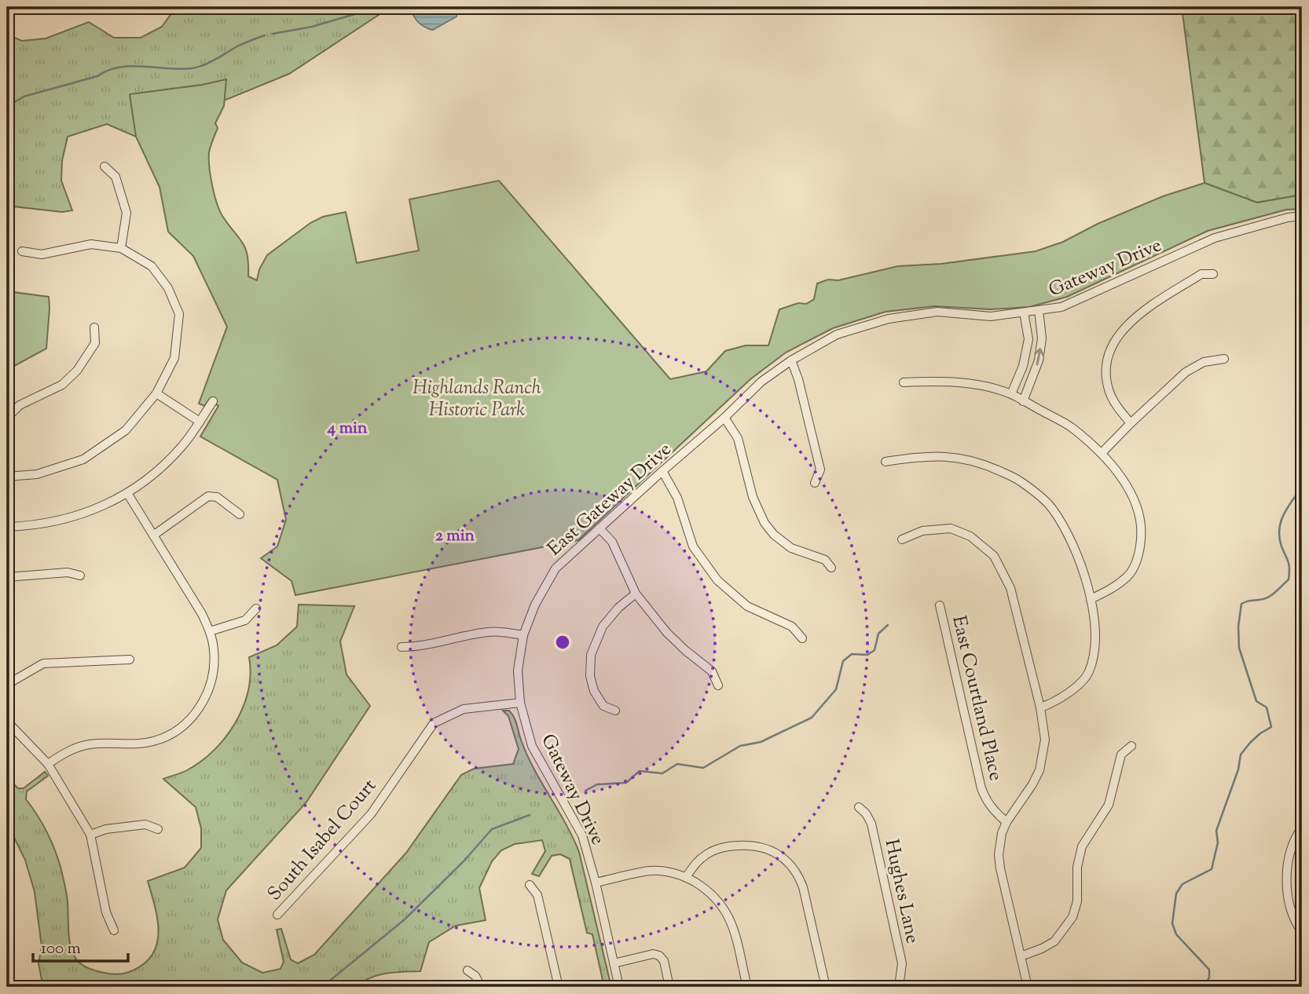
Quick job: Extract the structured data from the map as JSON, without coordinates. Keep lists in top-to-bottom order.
{
  "streets": {
    "street": [
      "Gateway Drive",
      "East Gateway Drive",
      "East Courtland Place",
      "South Isabel Court",
      "Hughes Lane"
    ]
  },
  "crossings": [
    ["Gateway Drive", "East Gateway Drive"],
    ["Gateway Drive", "South Isabel Court"],
    ["East Gateway Drive", "South Isabel Court"]
  ],
  "parks": ["Highlands Ranch Historic Park"],
  "scale_bar": "100 m",
  "rings": ["4 min", "2 min"]
}
